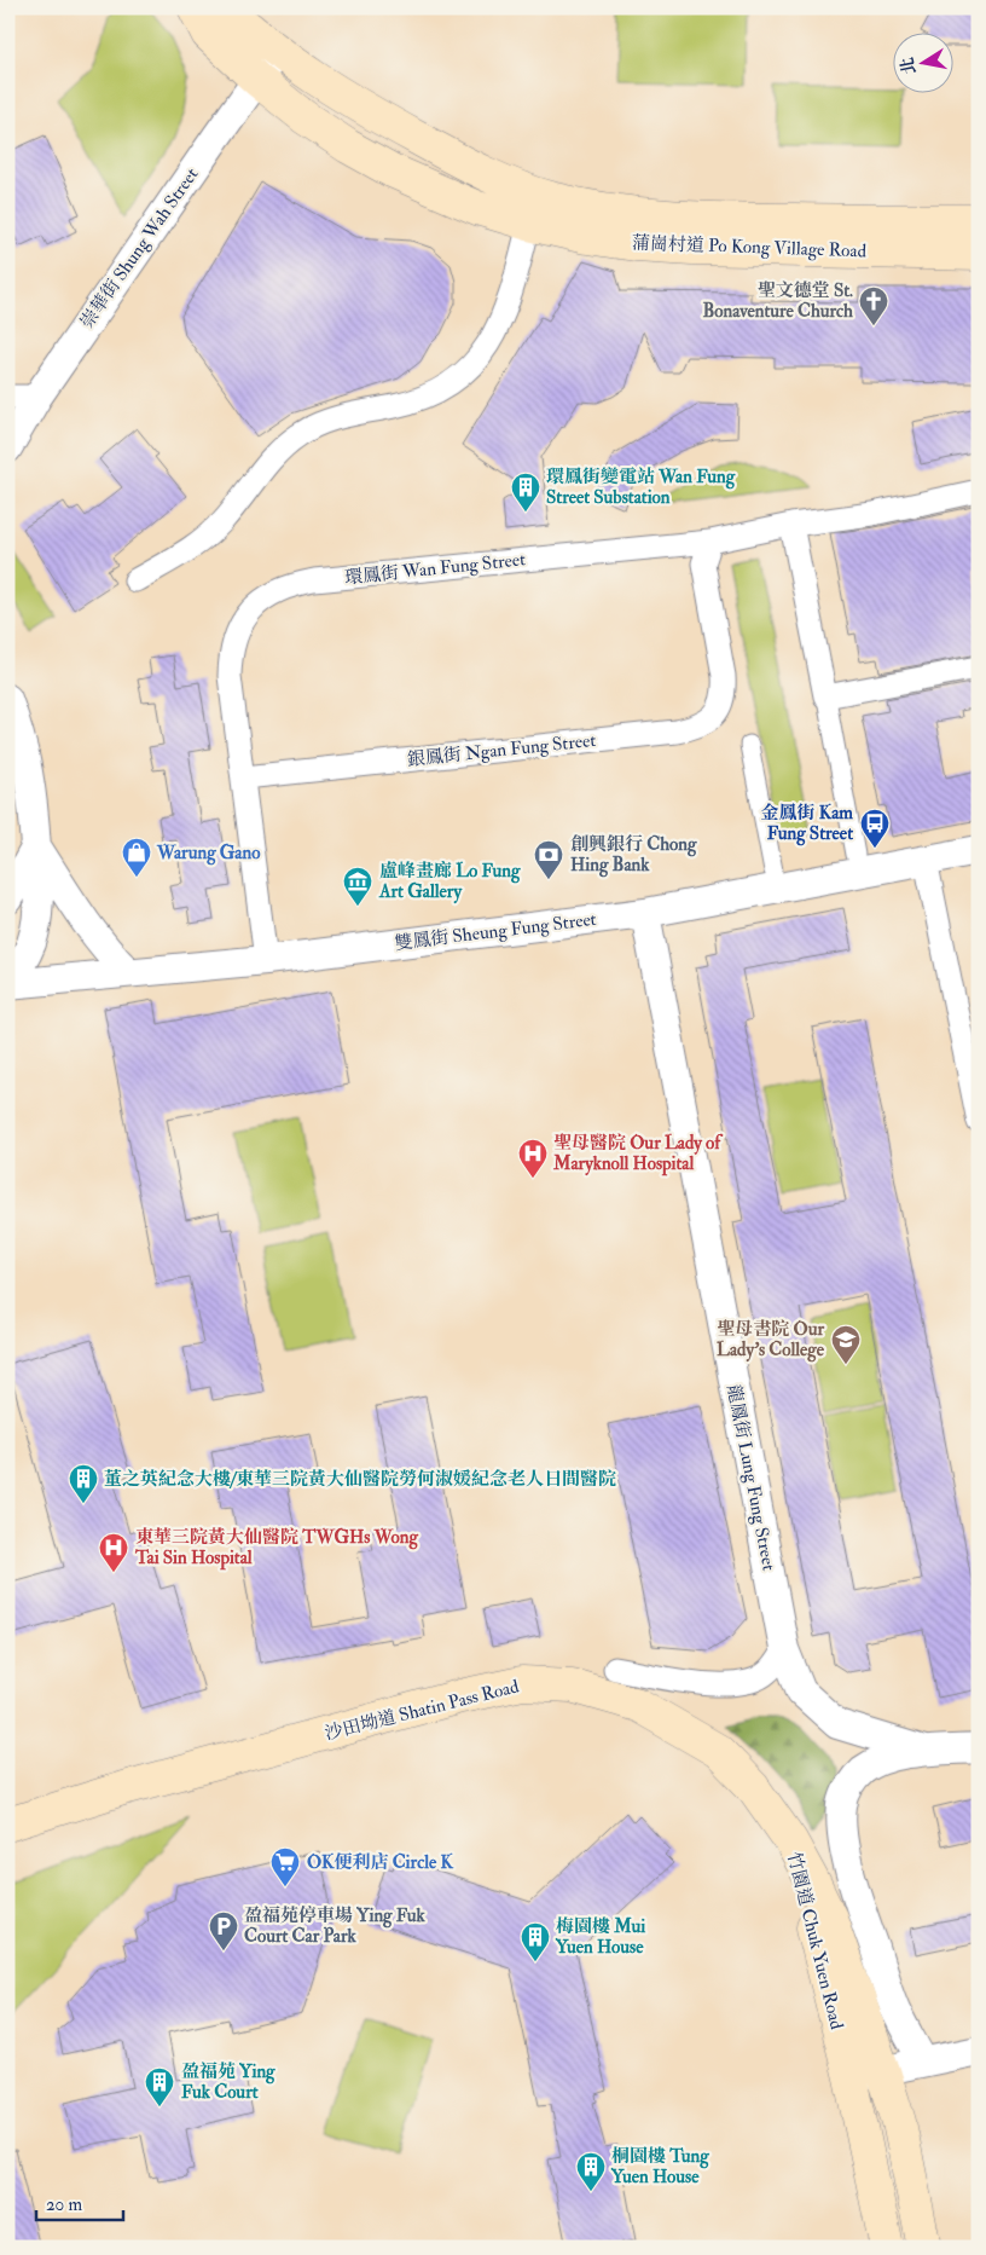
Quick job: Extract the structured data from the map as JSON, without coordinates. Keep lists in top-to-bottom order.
{
  "streets": {
    "main road": ["蒲崗村道 Po Kong Village Road", "沙田坳道 Shatin Pass Road", "竹園道 Chuk Yuen Road"],
    "street": [
      "崇華街 Shung Wah Street",
      "環鳳街 Wan Fung Street",
      "銀鳳街 Ngan Fung Street",
      "雙鳳街 Sheung Fung Street",
      "龍鳳街 Lung Fung Street"
    ]
  },
  "crossings": [
    ["蒲崗村道 Po Kong Village Road", "崇華街 Shung Wah Street"],
    ["環鳳街 Wan Fung Street", "銀鳳街 Ngan Fung Street"],
    ["環鳳街 Wan Fung Street", "雙鳳街 Sheung Fung Street"],
    ["雙鳳街 Sheung Fung Street", "龍鳳街 Lung Fung Street"],
    ["沙田坳道 Shatin Pass Road", "竹園道 Chuk Yuen Road"]
  ],
  "places": {
    "church": ["聖文德堂 St. Bonaventure Church"],
    "building": [
      "環鳳街變電站 Wan Fung Street Substation",
      "董之英紀念大樓/東華三院黃大仙醫院勞何淑媛紀念老人日間醫院",
      "梅園樓 Mui Yuen House",
      "盈福苑 Ying Fuk Court",
      "桐園樓 Tung Yuen House"
    ],
    "bus stop": ["金鳳街 Kam Fung Street"],
    "shop": ["Warung Gano"],
    "bank": ["創興銀行 Chong Hing Bank"],
    "museum": ["盧峰畫廊 Lo Fung Art Gallery"],
    "hospital": ["聖母醫院 Our Lady of Maryknoll Hospital", "東華三院黃大仙醫院 TWGHs Wong Tai Sin Hospital"],
    "school or university": ["聖母書院 Our Lady's College"],
    "supermarket": ["OK便利店 Circle K"],
    "parking": ["盈福苑停車場 Ying Fuk Court Car Park"]
  },
  "scale_bar": "20 m",
  "north": "left"
}
